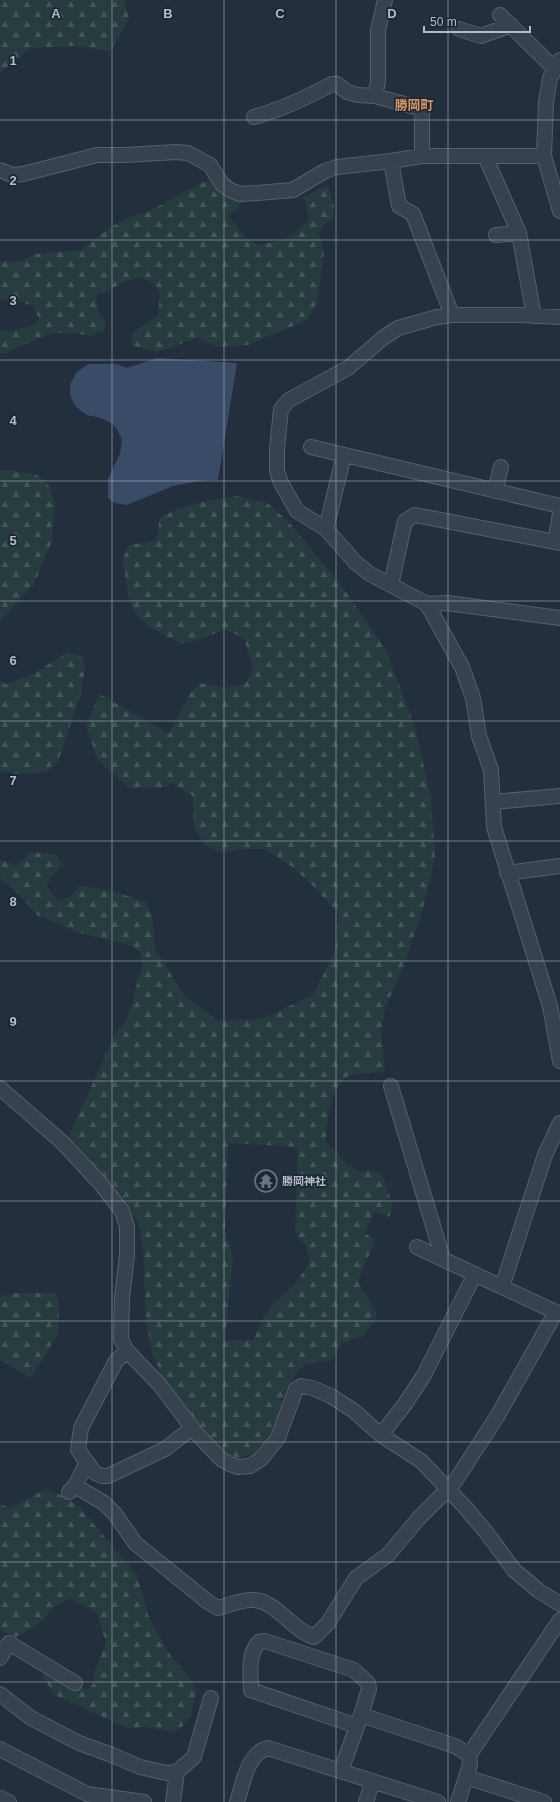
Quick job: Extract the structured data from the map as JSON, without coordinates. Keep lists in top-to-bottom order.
{
  "districts": ["勝岡町"],
  "places": {
    "temple": ["勝岡神社"]
  },
  "scale_bar": "50 m",
  "grid": {
    "columns": [
      "A",
      "B",
      "C",
      "D"
    ],
    "rows": [
      "1",
      "2",
      "3",
      "4",
      "5",
      "6",
      "7",
      "8",
      "9"
    ]
  }
}
